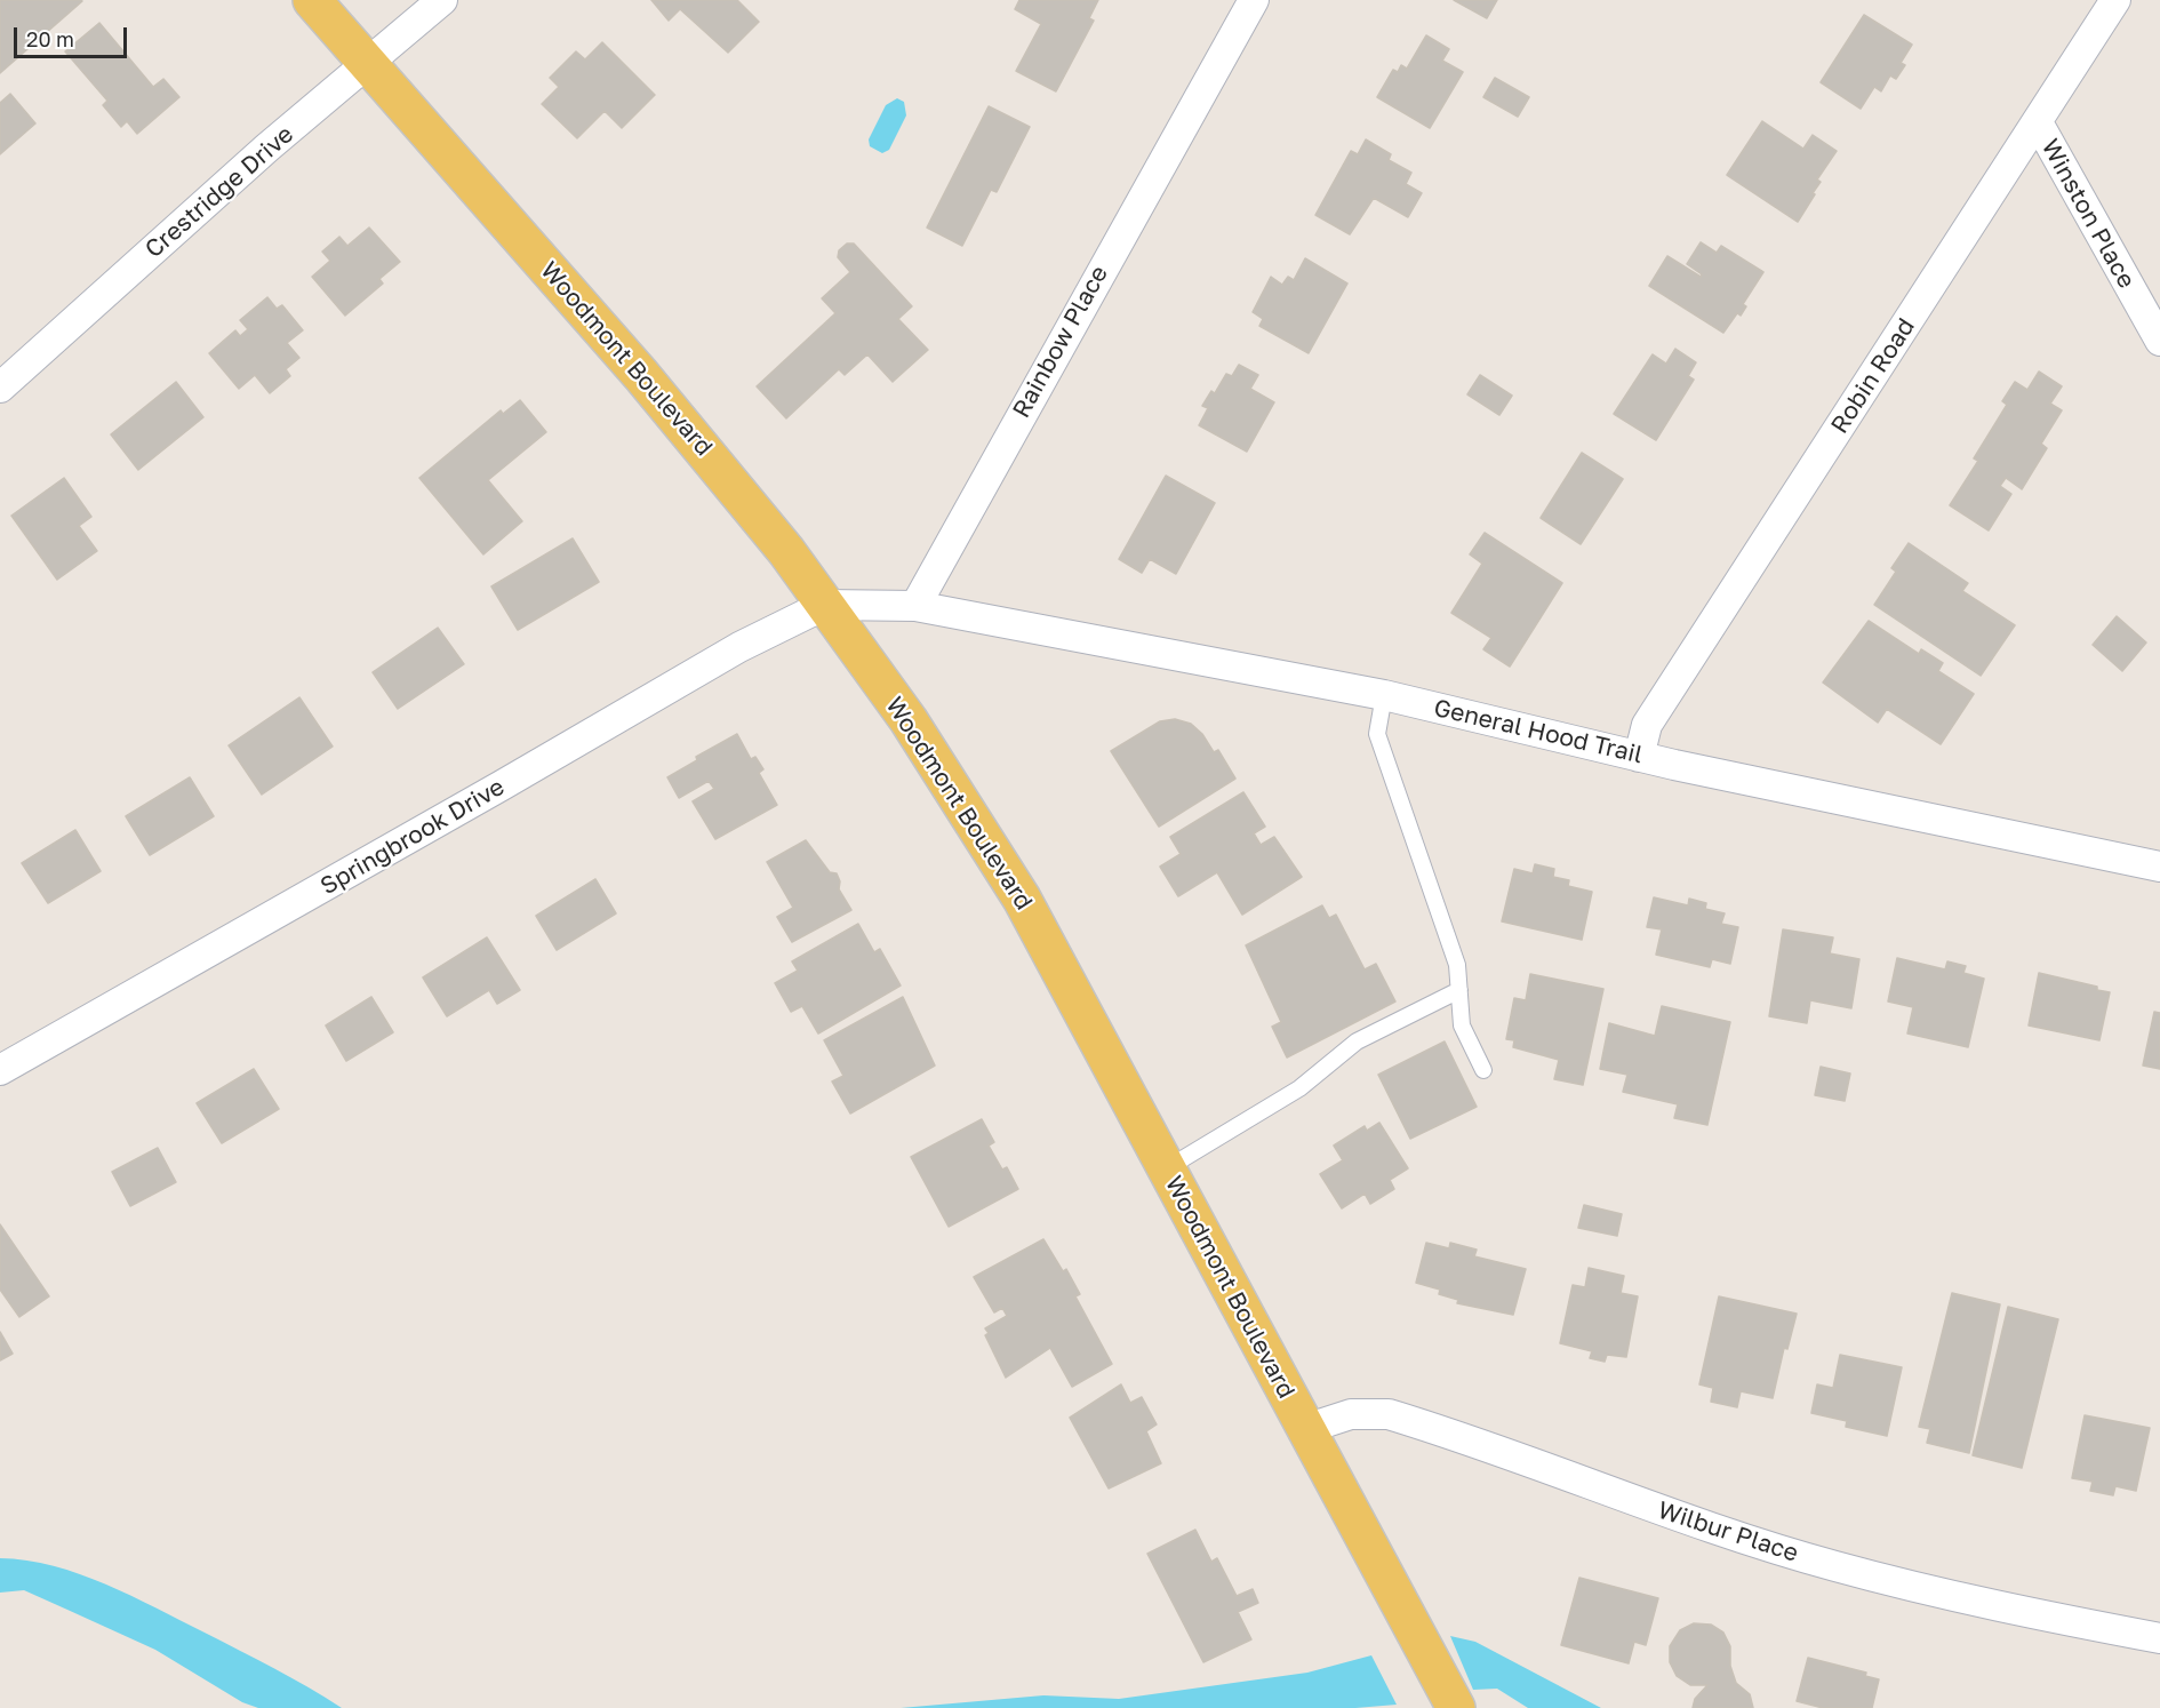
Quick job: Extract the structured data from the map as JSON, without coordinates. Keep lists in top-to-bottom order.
{
  "streets": {
    "main road": ["Woodmont Boulevard"],
    "street": [
      "Crestridge Drive",
      "Winston Place",
      "Rainbow Place",
      "Robin Road",
      "General Hood Trail",
      "Springbrook Drive",
      "Wilbur Place"
    ]
  },
  "crossings": [
    ["Crestridge Drive", "Woodmont Boulevard"],
    ["Winston Place", "Robin Road"],
    ["Rainbow Place", "General Hood Trail"],
    ["Woodmont Boulevard", "Springbrook Drive"],
    ["Woodmont Boulevard", "Wilbur Place"],
    ["Robin Road", "General Hood Trail"]
  ],
  "scale_bar": "20 m"
}
